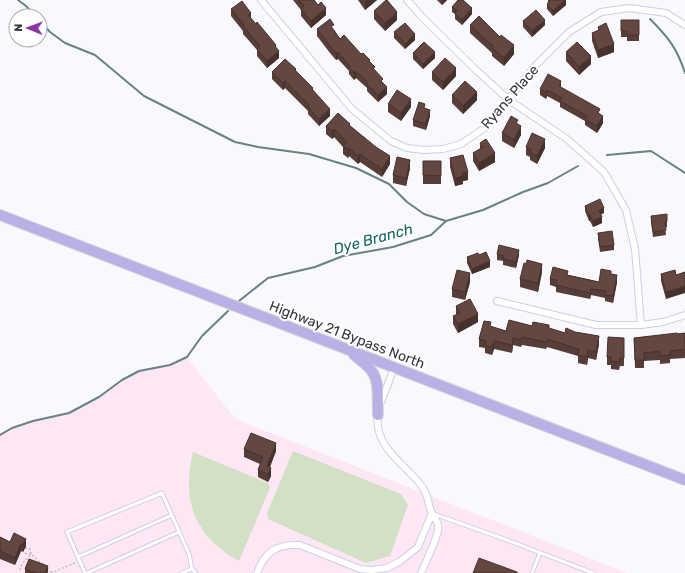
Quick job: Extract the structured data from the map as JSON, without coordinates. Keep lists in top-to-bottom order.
{
  "streets": {
    "main road": ["Highway 21 Bypass North"],
    "street": ["Ryans Place"]
  },
  "water": ["Dye Branch"],
  "north": "left"
}
